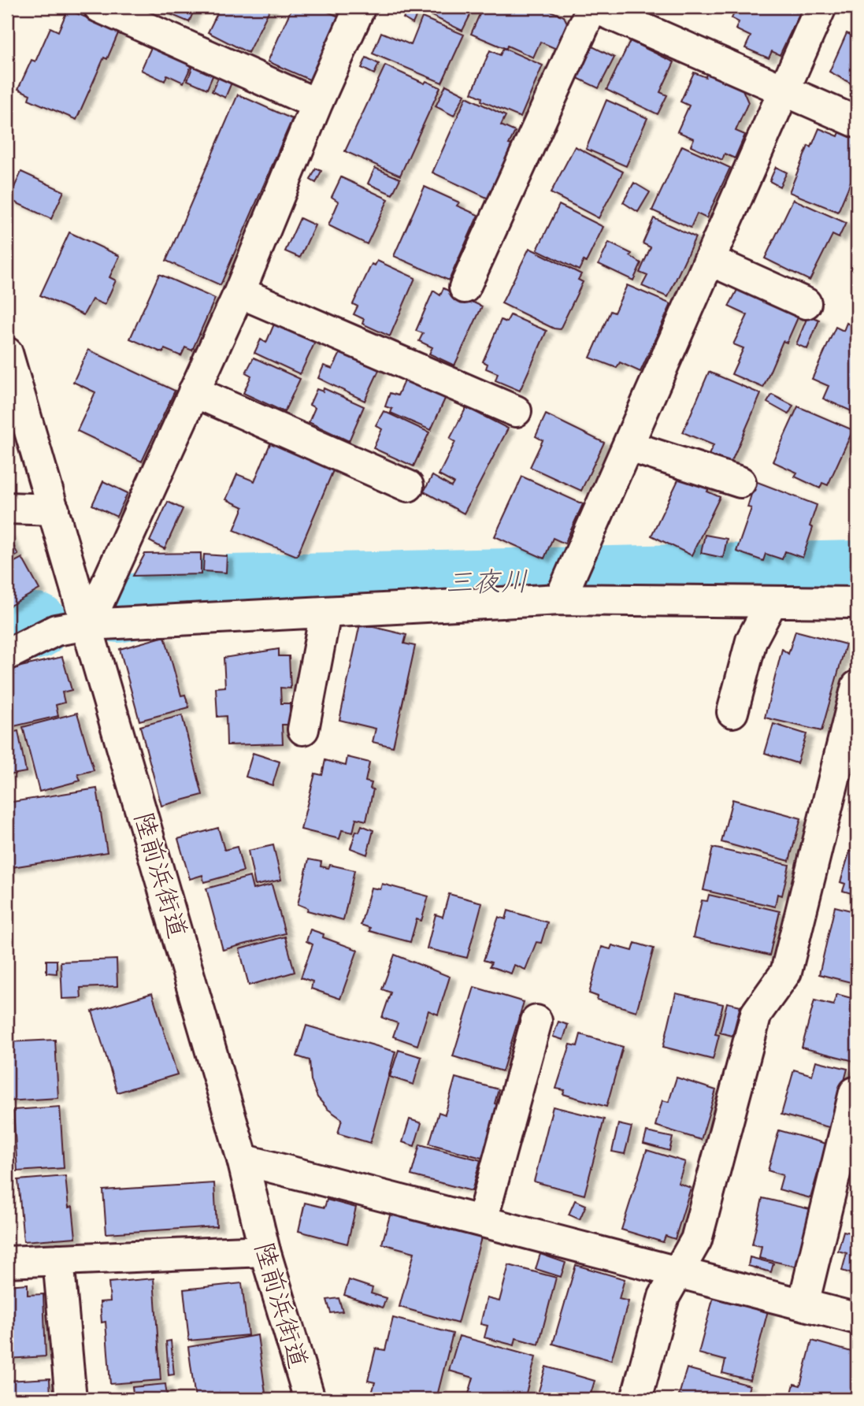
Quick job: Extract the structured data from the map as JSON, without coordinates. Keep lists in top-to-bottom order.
{
  "streets": {
    "street": ["陸前浜街道"]
  },
  "water": ["三夜川"]
}
